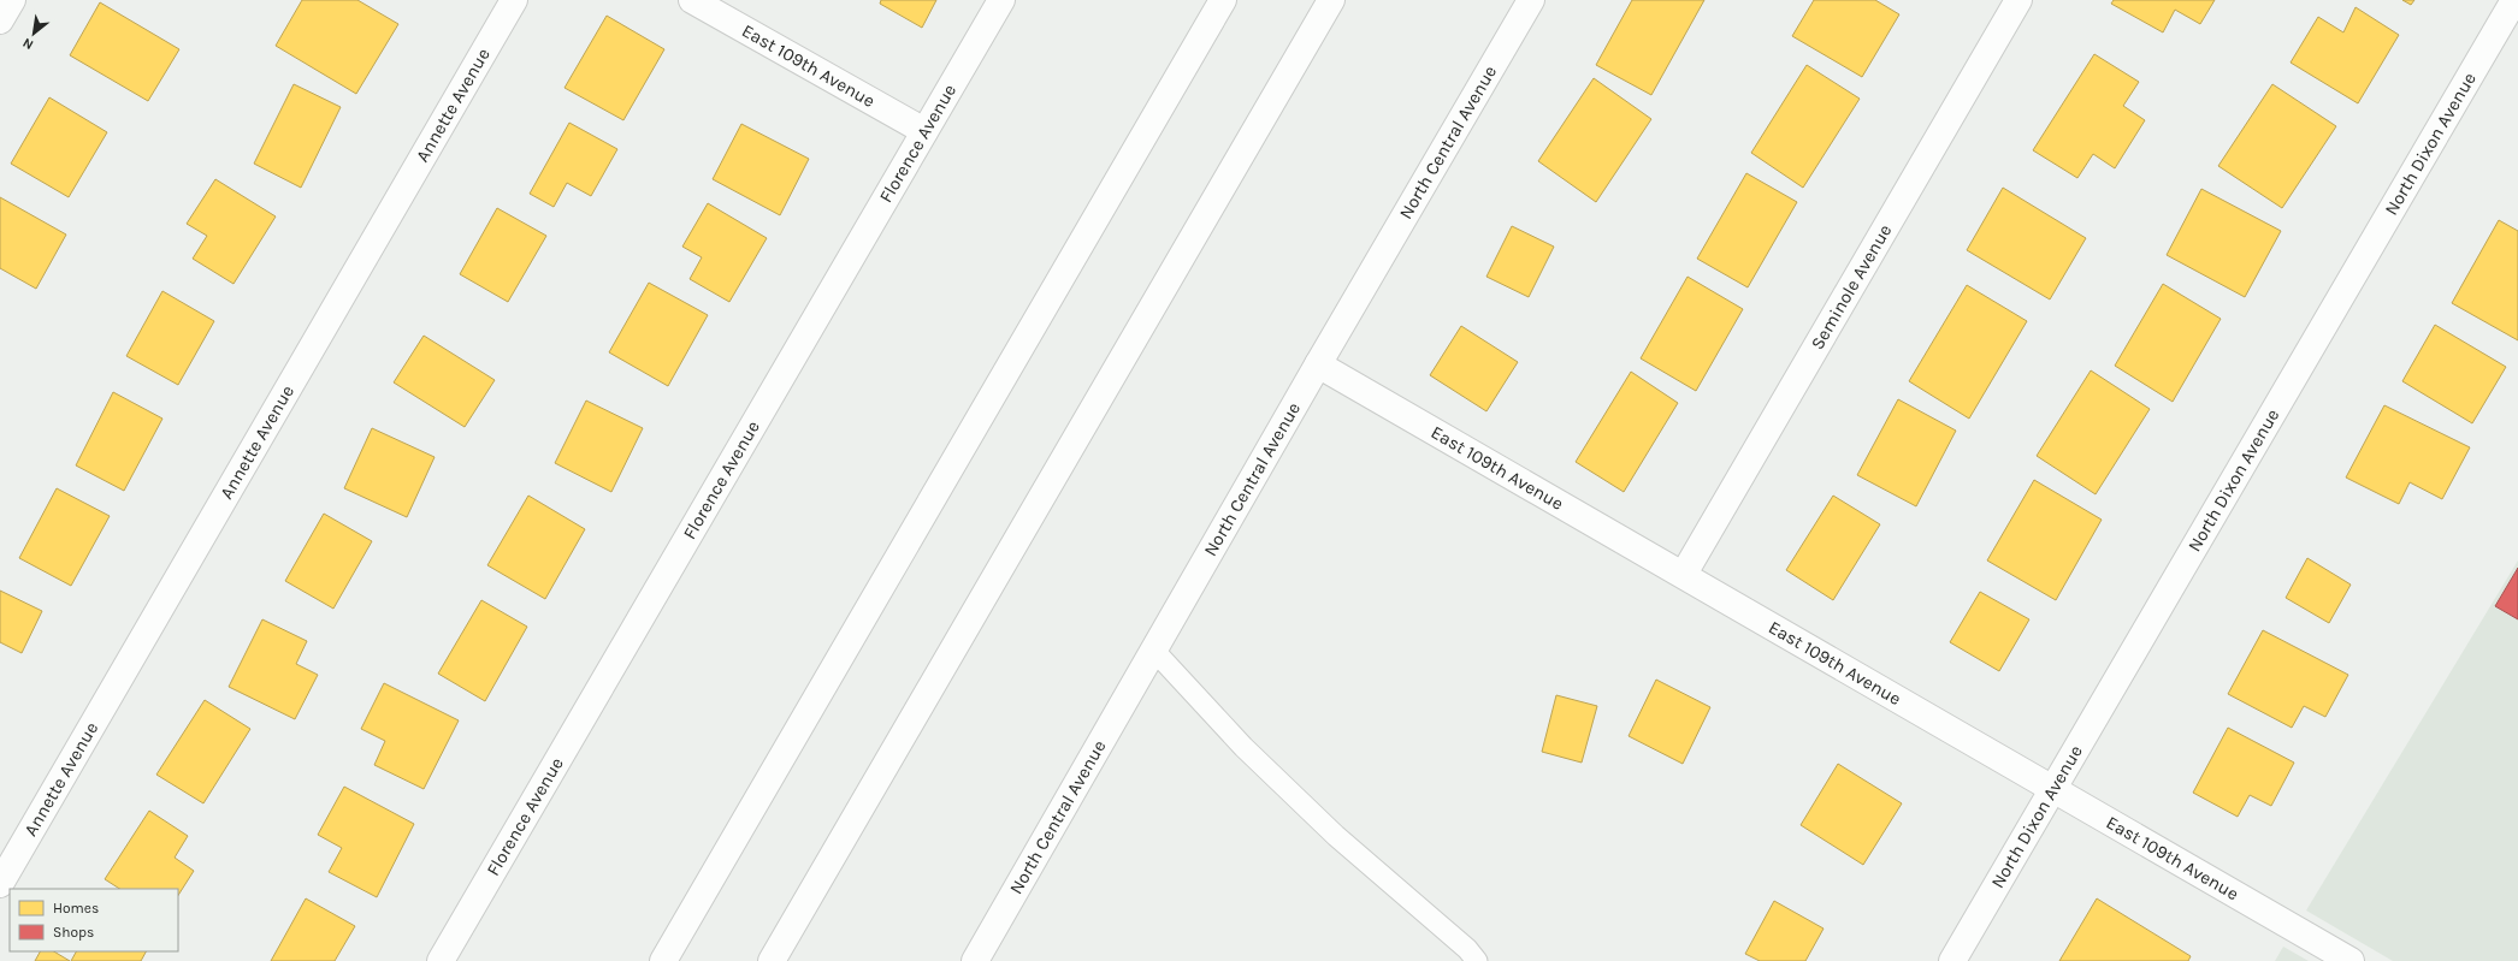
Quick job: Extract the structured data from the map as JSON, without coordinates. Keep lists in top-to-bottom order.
{
  "streets": {
    "main road": [
      "East 109th Avenue",
      "Annette Avenue",
      "Florence Avenue",
      "North Central Avenue",
      "North Dixon Avenue",
      "Seminole Avenue"
    ]
  },
  "crossings": [
    ["East 109th Avenue", "Florence Avenue"],
    ["East 109th Avenue", "North Central Avenue"],
    ["East 109th Avenue", "North Dixon Avenue"],
    ["East 109th Avenue", "Seminole Avenue"]
  ],
  "legend": ["Homes", "Shops"],
  "north": "bottom left"
}
